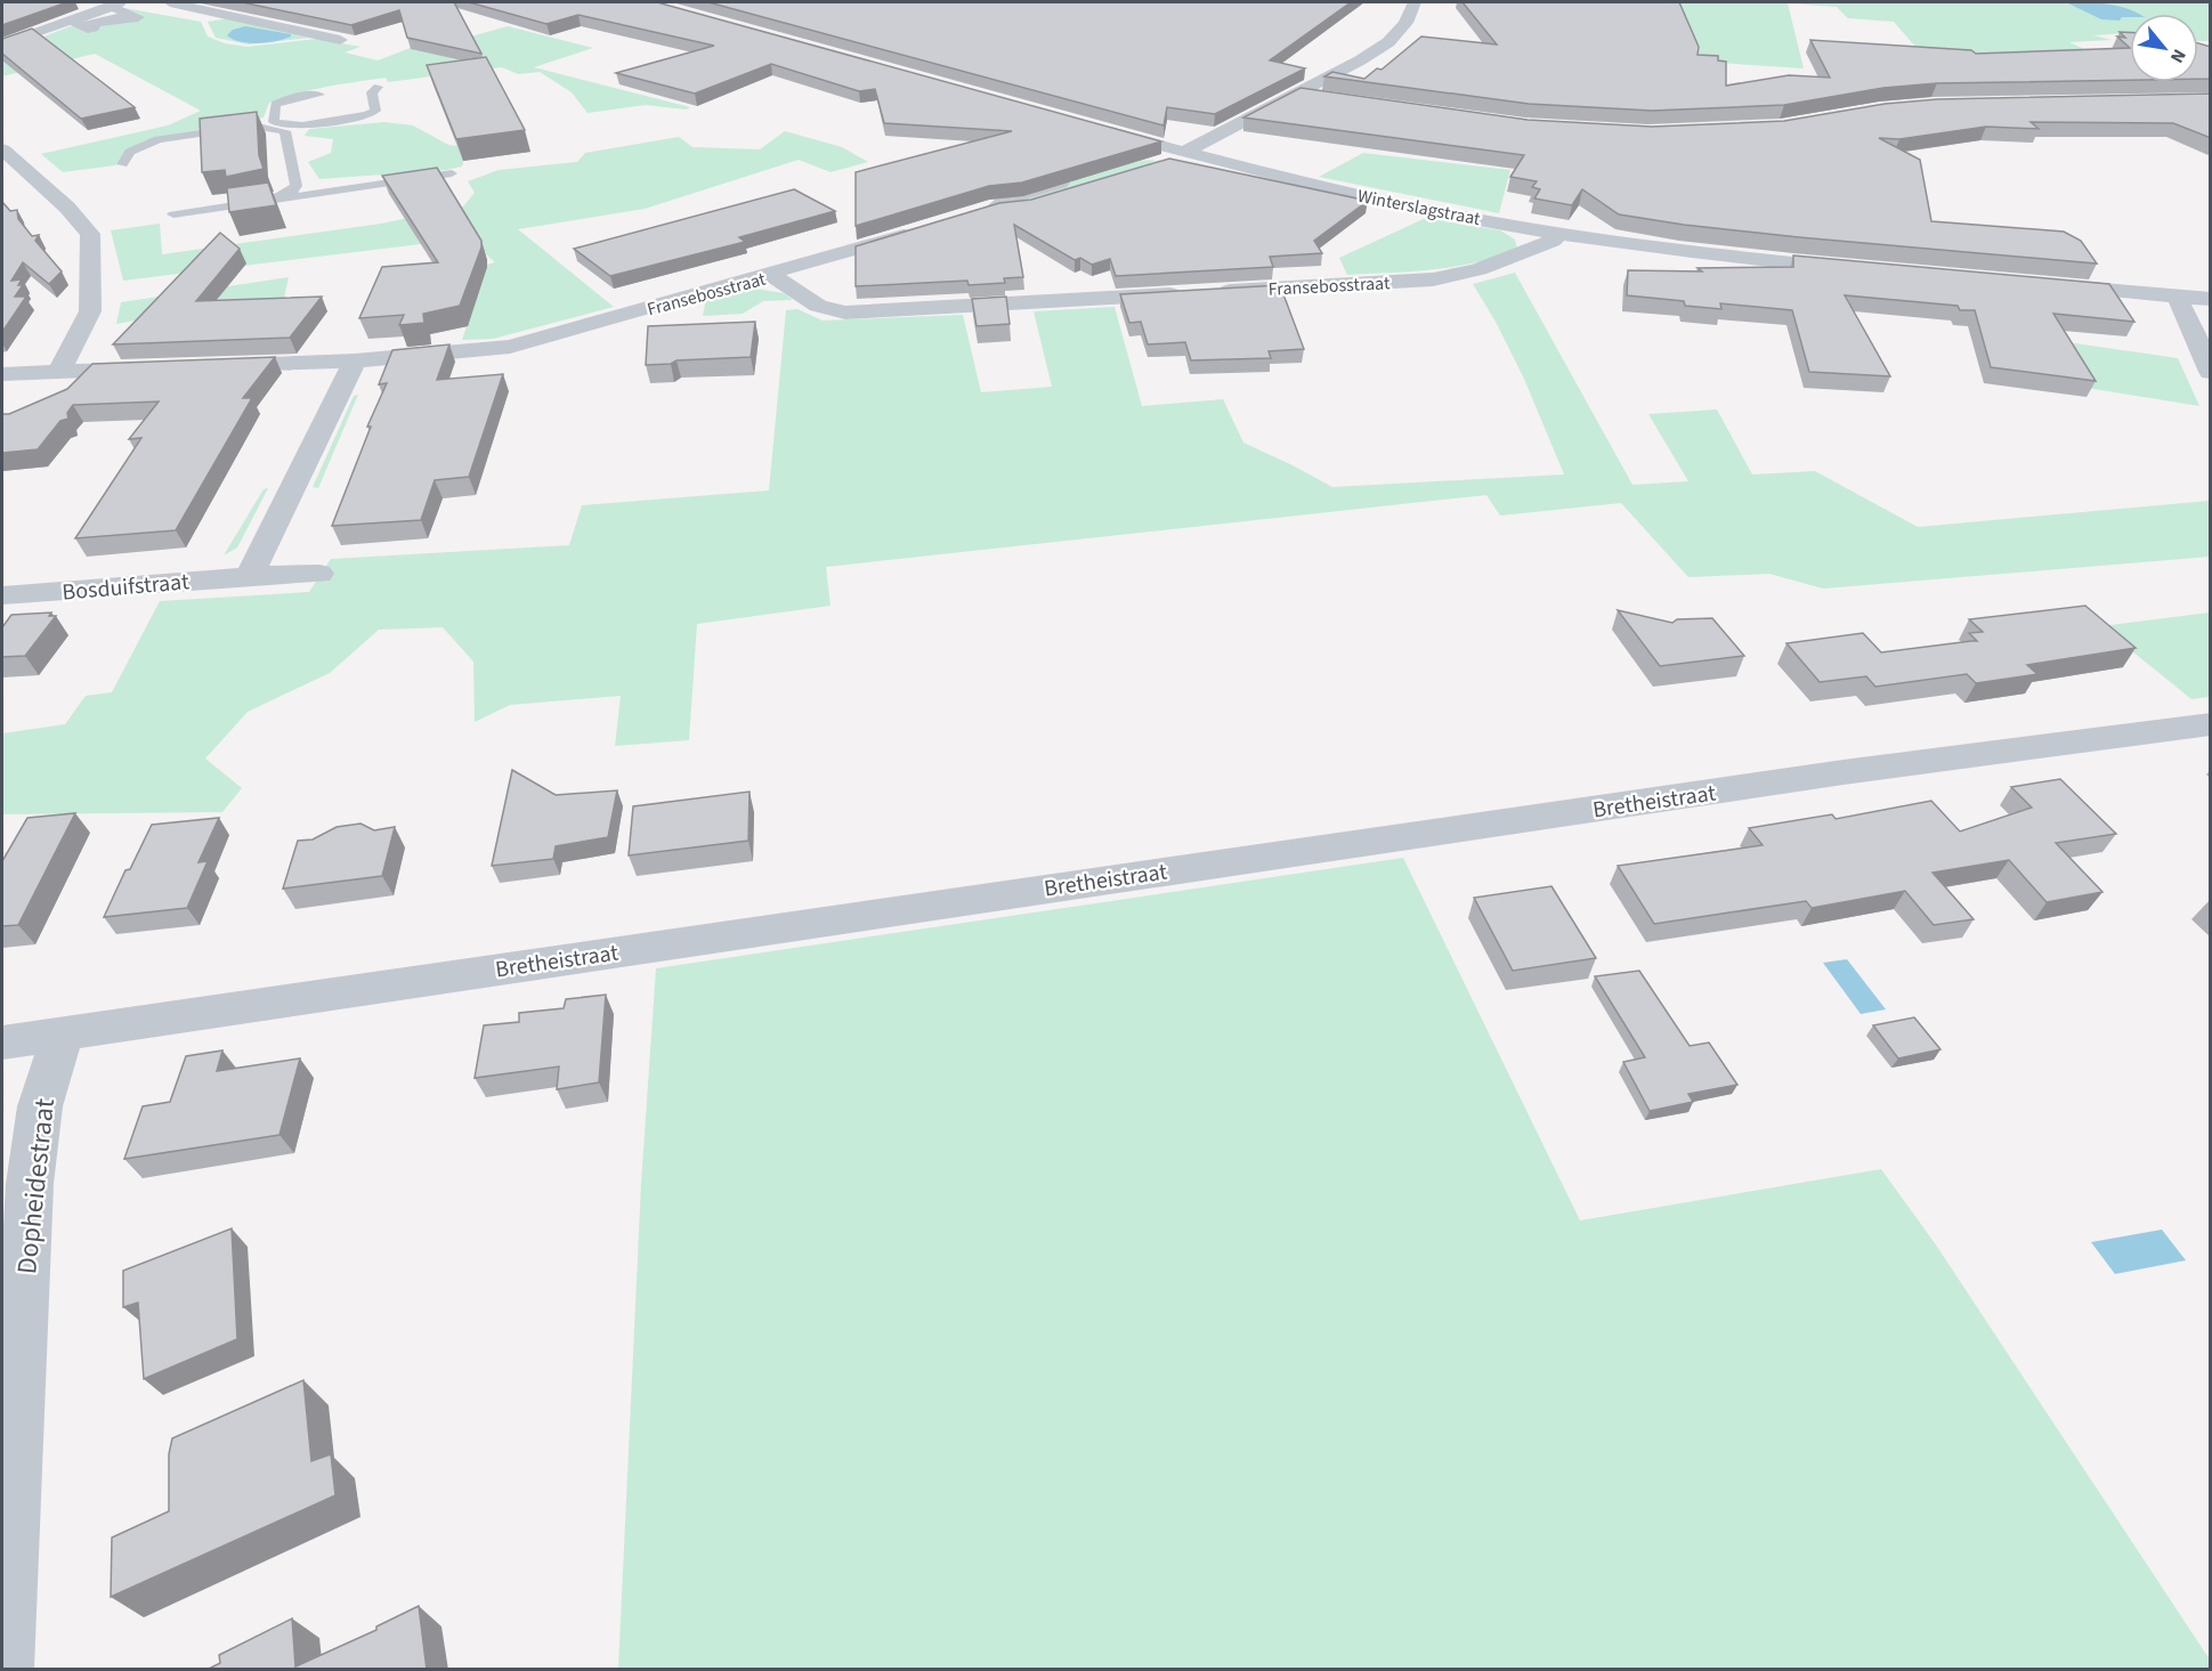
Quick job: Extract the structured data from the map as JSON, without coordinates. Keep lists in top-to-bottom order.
{
  "streets": {
    "street": [
      "Winterslagstraat",
      "Fransebosstraat",
      "Bosduifstraat",
      "Bretheistraat",
      "Dopheidestraat"
    ]
  },
  "crossings": [
    ["Winterslagstraat", "Fransebosstraat"],
    ["Bretheistraat", "Dopheidestraat"]
  ],
  "north": "bottom right"
}
